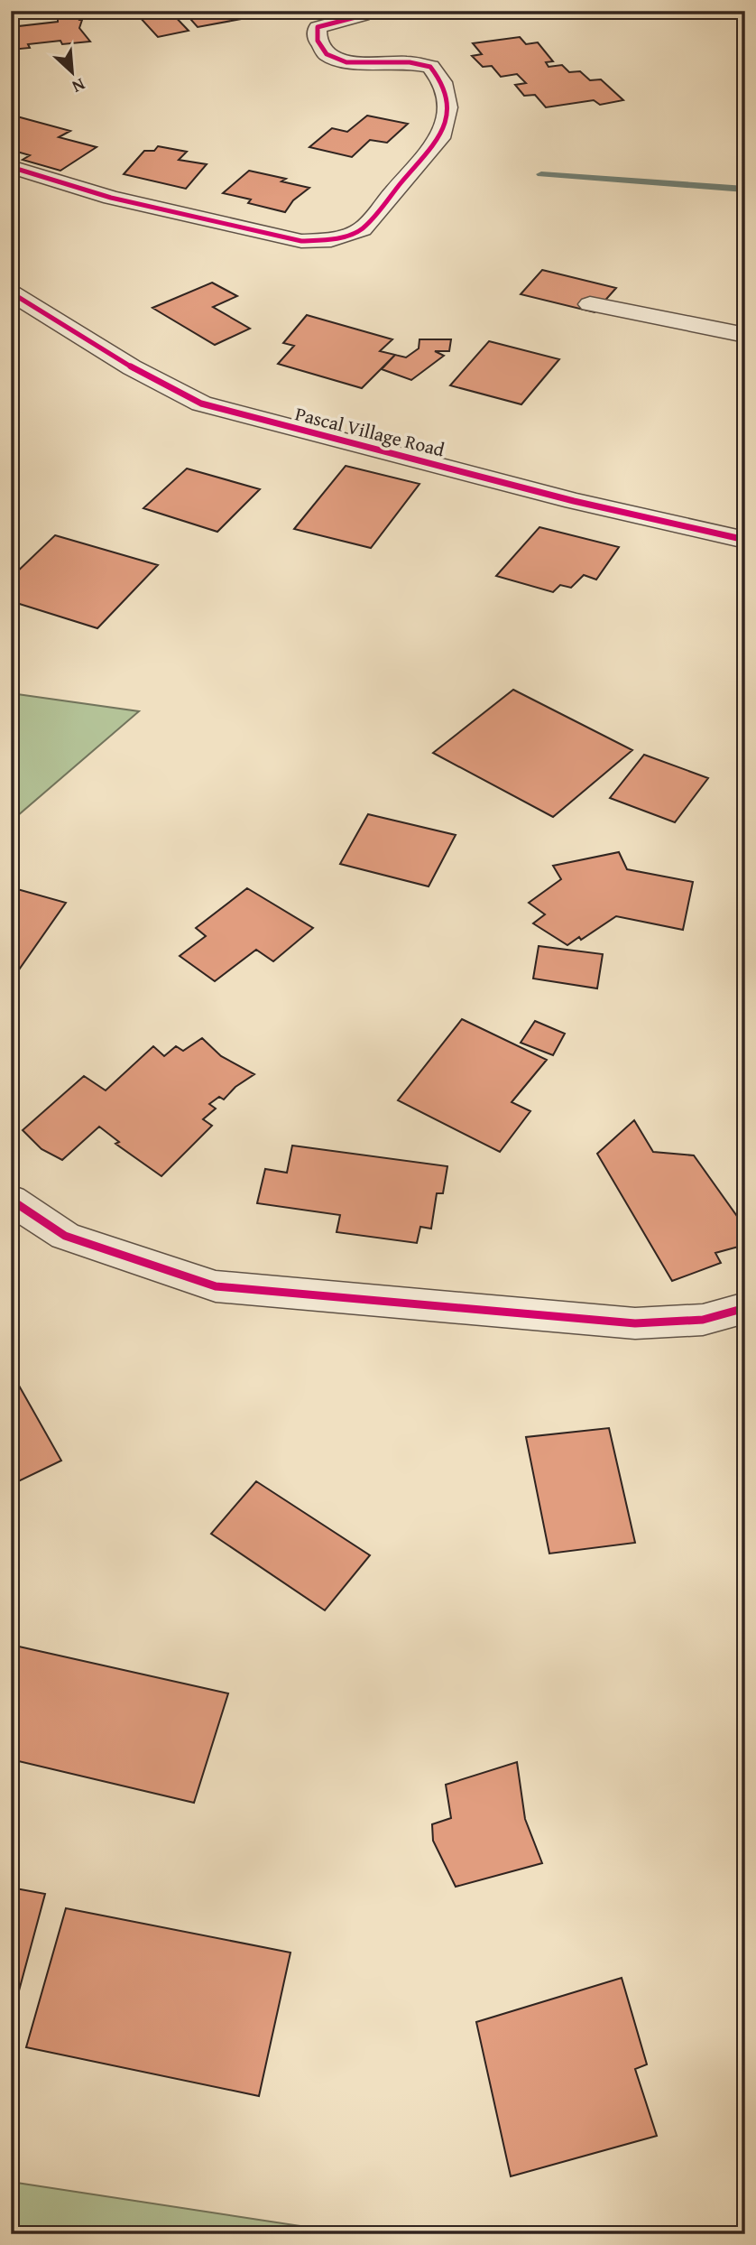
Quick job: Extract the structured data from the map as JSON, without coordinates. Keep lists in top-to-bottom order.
{
  "streets": {
    "street": ["Pascal Village Road"]
  },
  "north": "bottom right"
}
